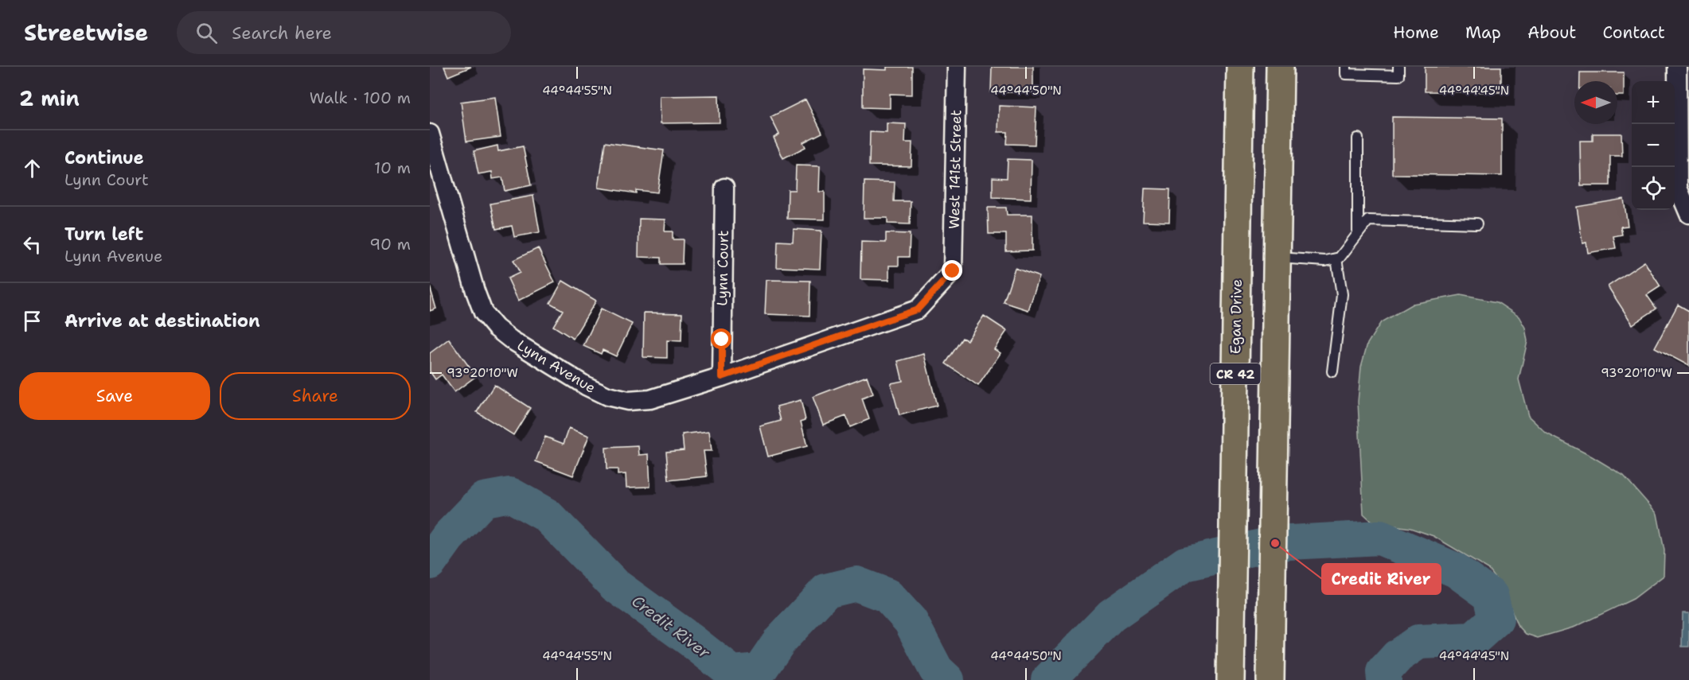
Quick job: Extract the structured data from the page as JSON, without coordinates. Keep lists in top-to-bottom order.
{
  "streets": {
    "highway": ["Egan Drive", "CR 42"],
    "street": ["West 141st Street", "Lynn Court", "Lynn Avenue"]
  },
  "crossings": [
    ["West 141st Street", "Lynn Avenue"],
    ["Lynn Court", "Lynn Avenue"]
  ],
  "water": ["Credit River"],
  "places": ["Credit River"],
  "north": "left",
  "page": {
    "header": "Streetwise",
    "search": "Search here",
    "nav": [
      "Home",
      "Map",
      "About",
      "Contact"
    ],
    "heading": ["2 min", "Walk · 100 m"],
    "map_buttons": ["+", "−"],
    "list": [
      ["Continue", "Lynn Court", "10 m"],
      ["Turn left", "Lynn Avenue", "90 m"],
      "Arrive at destination"
    ],
    "buttons": ["Save", "Share"]
  },
  "coordinates": [
    "44°44'55\"N",
    "44°44'50\"N",
    "44°44'45\"N",
    "93°20'10\"W"
  ]
}
